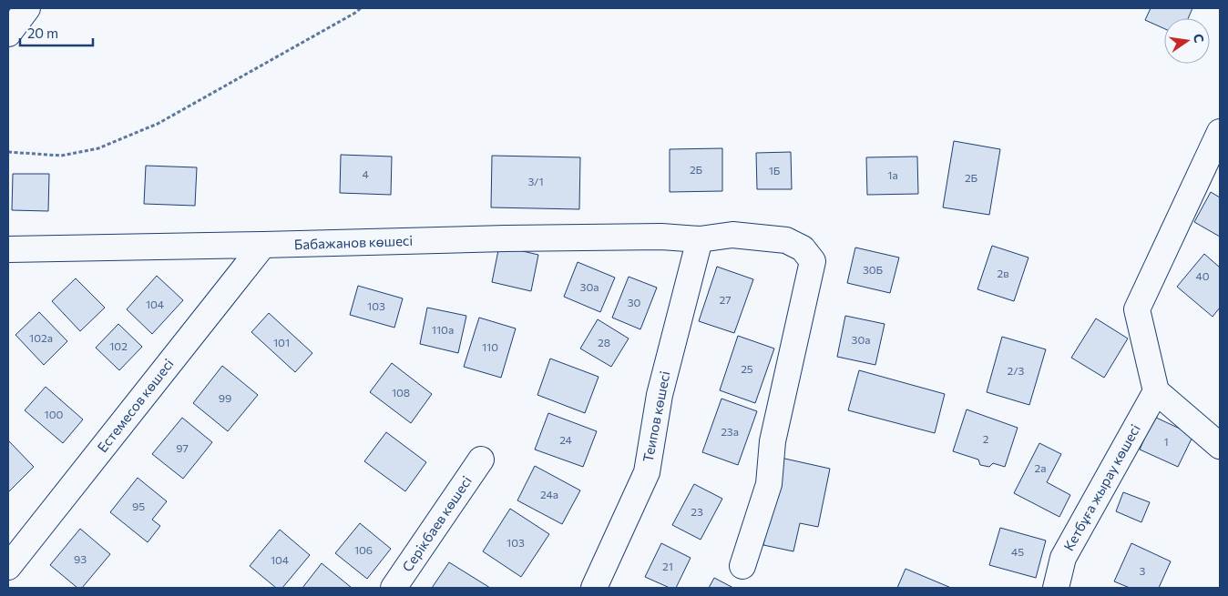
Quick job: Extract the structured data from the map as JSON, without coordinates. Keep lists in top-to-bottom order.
{
  "streets": {
    "street": [
      "Бабажанов көшесі",
      "Естемесов көшесі",
      "Теипов көшесі",
      "Кетбұға жырау көшесі",
      "Серікбаев көшесі"
    ]
  },
  "crossings": [
    ["Бабажанов көшесі", "Естемесов көшесі"],
    ["Бабажанов көшесі", "Теипов көшесі"]
  ],
  "house_numbers": [
    "2Б",
    "1Б",
    "4",
    "1а",
    "2Б",
    "3/1",
    "30Б",
    "2в",
    "40",
    "30а",
    "27",
    "30",
    "104",
    "103",
    "110а",
    "102а",
    "30а",
    "101",
    "28",
    "102",
    "110",
    "25",
    "2/3",
    "108",
    "99",
    "100",
    "23а",
    "2",
    "24",
    "1",
    "97",
    "2а",
    "24а",
    "95",
    "23",
    "103",
    "106",
    "45",
    "93",
    "104",
    "21",
    "3"
  ],
  "scale_bar": "20 m",
  "north": "right"
}
